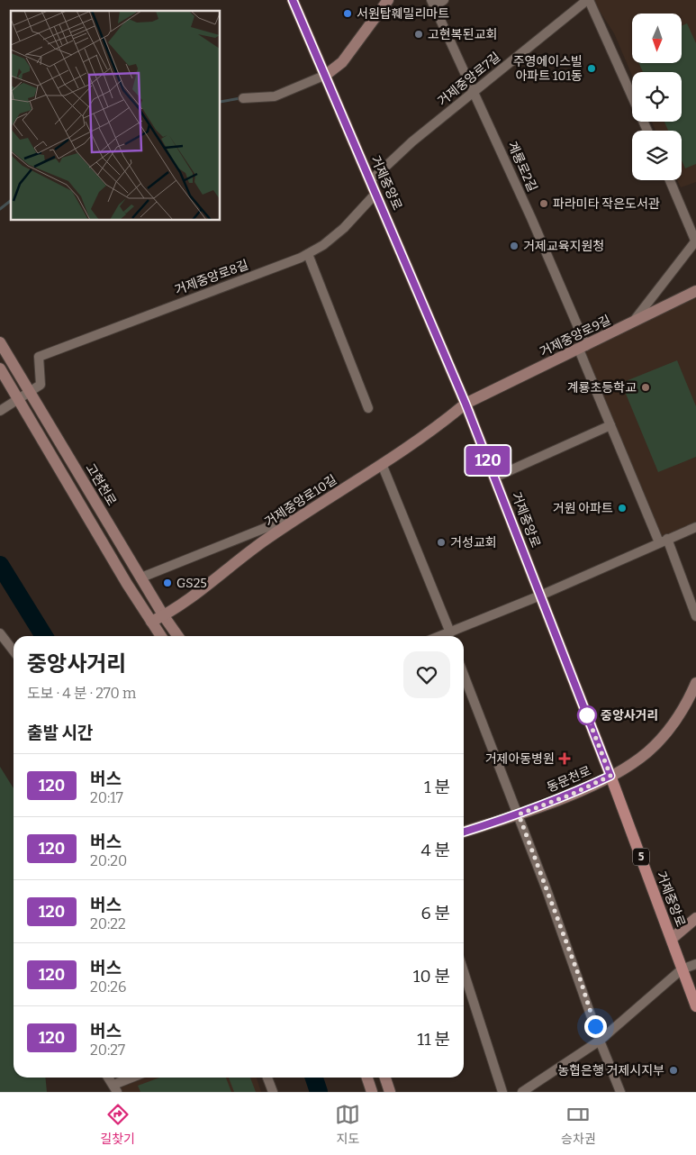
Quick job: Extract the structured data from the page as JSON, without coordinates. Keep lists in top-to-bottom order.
{
  "streets": {
    "main road": ["거제중앙로", "5"],
    "street": [
      "거제중앙로7길",
      "계룡로2길",
      "거제중앙로8길",
      "거제중앙로9길",
      "고현천로",
      "거제중앙로10길",
      "동문천로"
    ]
  },
  "crossings": [
    ["거제중앙로7길", "계룡로2길"],
    ["거제중앙로7길", "거제중앙로"],
    ["계룡로2길", "거제중앙로9길"],
    ["거제중앙로", "거제중앙로8길"],
    ["거제중앙로", "거제중앙로9길"],
    ["거제중앙로", "거제중앙로10길"],
    ["거제중앙로", "동문천로"],
    ["거제중앙로8길", "고현천로"],
    ["거제중앙로9길", "거제중앙로10길"],
    ["고현천로", "거제중앙로10길"]
  ],
  "places": {
    "other": [
      "서원탑훼밀리마트",
      "고현복된교회",
      "주영에이스빌 아파트 101동",
      "파라미타 작은도서관",
      "거제교육지원청",
      "계룡초등학교",
      "거원 아파트",
      "거성교회",
      "GS25",
      "중앙사거리",
      "농협은행 거제시지부"
    ],
    "health": ["거제아동병원"]
  },
  "lines": ["bus line 120"],
  "north": "bottom",
  "page": {
    "on_map": "120",
    "heading": [
      ["중앙사거리", "도보 · 4 분 · 270 m"],
      "출발 시간"
    ],
    "list": [
      {
        "mark": "120",
        "name": "버스",
        "note": "20:17",
        "value": "1 분"
      },
      {
        "mark": "120",
        "name": "버스",
        "note": "20:20",
        "value": "4 분"
      },
      {
        "mark": "120",
        "name": "버스",
        "note": "20:22",
        "value": "6 분"
      },
      {
        "mark": "120",
        "name": "버스",
        "note": "20:26",
        "value": "10 분"
      },
      {
        "mark": "120",
        "name": "버스",
        "note": "20:27",
        "value": "11 분"
      }
    ],
    "tabs": ["길찾기", "지도", "승차권"]
  }
}
